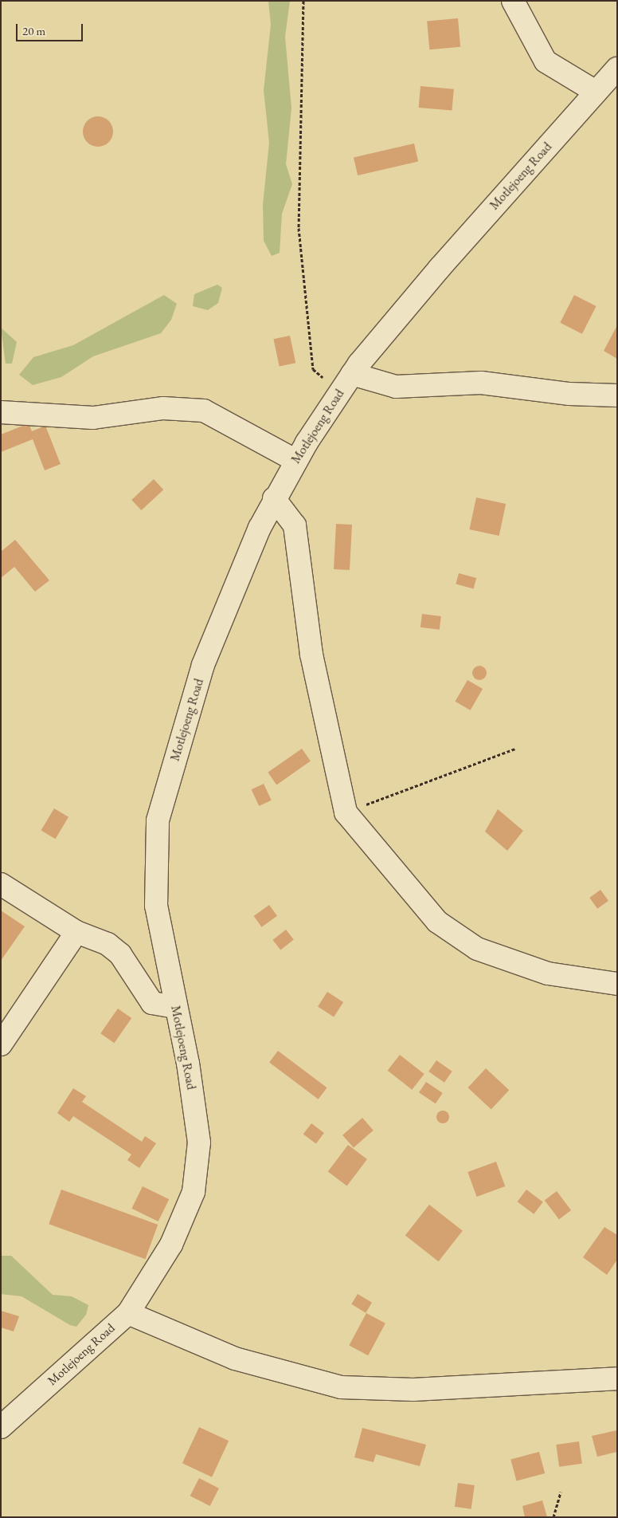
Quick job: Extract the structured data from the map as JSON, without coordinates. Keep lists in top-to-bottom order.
{
  "streets": {
    "street": ["Motlejoeng Road"]
  },
  "scale_bar": "20 m"
}
